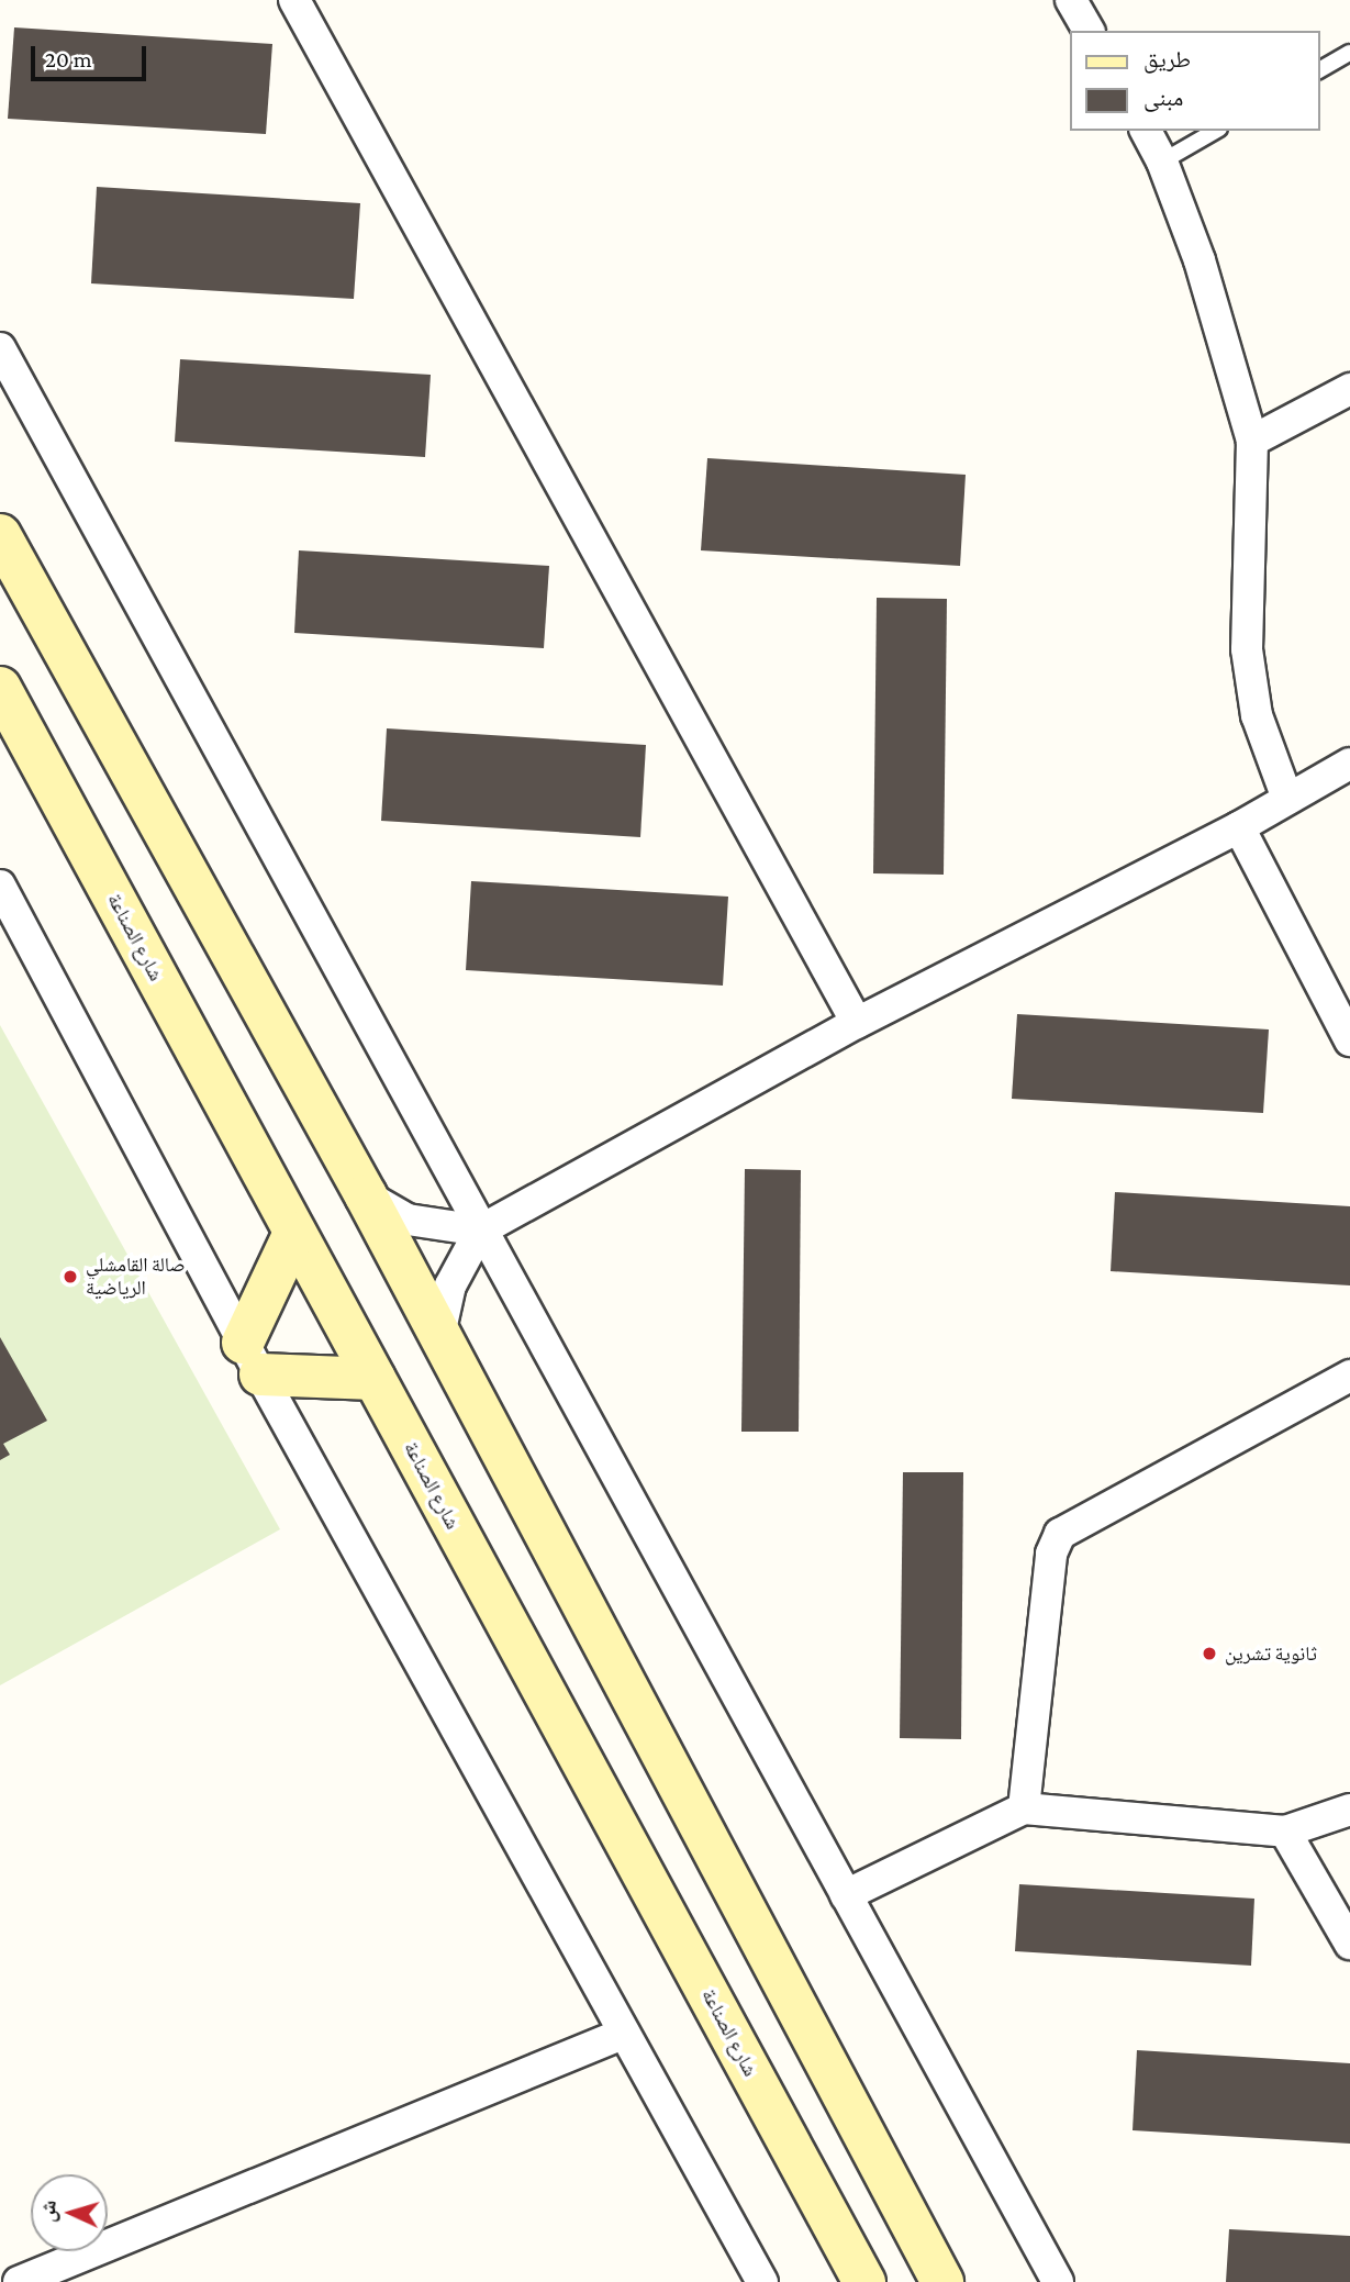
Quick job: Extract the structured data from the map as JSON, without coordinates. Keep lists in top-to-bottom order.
{
  "streets": {
    "street": ["شارع الصناعة"]
  },
  "places": ["صالة القامشلي الرياضية", "ثانوية تشرين"],
  "legend": ["طريق", "مبنى"],
  "scale_bar": "20 m",
  "north": "left"
}
